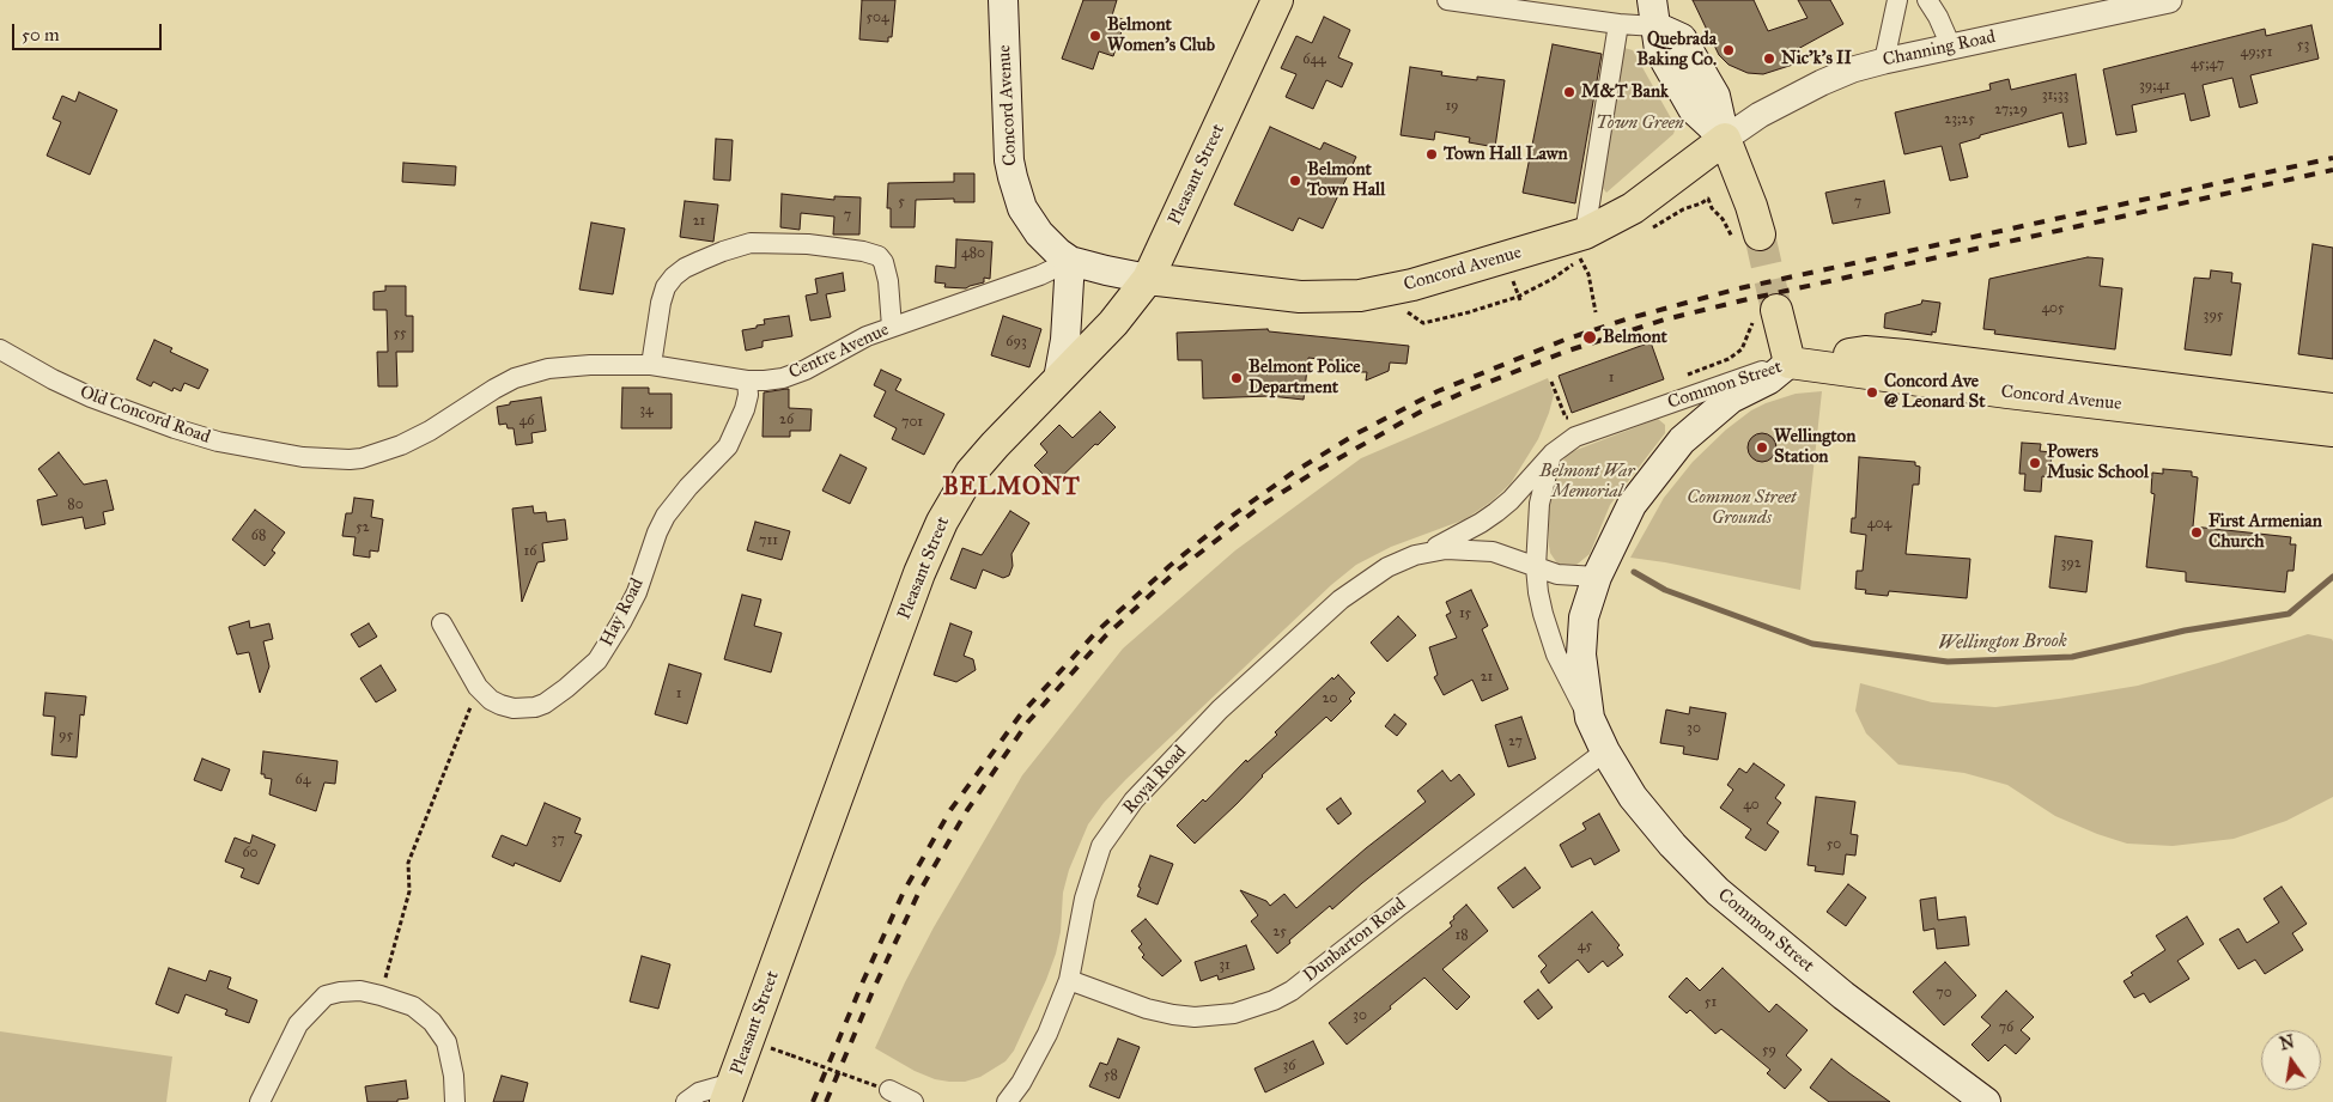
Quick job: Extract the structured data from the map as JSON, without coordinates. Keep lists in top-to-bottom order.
{
  "streets": {
    "main road": ["Concord Avenue", "Pleasant Street", "Common Street"],
    "street": [
      "Channing Road",
      "Centre Avenue",
      "Old Concord Road",
      "Hay Road",
      "Royal Road",
      "Dunbarton Road"
    ]
  },
  "crossings": [
    ["Channing Road", "Concord Avenue"],
    ["Concord Avenue", "Pleasant Street"],
    ["Concord Avenue", "Centre Avenue"],
    ["Concord Avenue", "Common Street"],
    ["Centre Avenue", "Old Concord Road"],
    ["Centre Avenue", "Hay Road"],
    ["Common Street", "Royal Road"],
    ["Common Street", "Dunbarton Road"],
    ["Royal Road", "Dunbarton Road"]
  ],
  "districts": ["BELMONT"],
  "water": ["Wellington Brook"],
  "parks": ["Town Green", "Belmont War Memorial", "Common Street Grounds"],
  "places": [
    "Belmont Women's Club",
    "Quebrada Baking Co.",
    "Nic'k's II",
    "M&T Bank",
    "Town Hall Lawn",
    "Belmont Town Hall",
    "Belmont",
    "Belmont Police Department",
    "Concord Ave @ Leonard St",
    "Wellington Station",
    "Powers Music School",
    "First Armenian Church"
  ],
  "house_numbers": [
    "504",
    "53",
    "49;51",
    "644",
    "45;47",
    "39;41",
    "31;33",
    "19",
    "27;29",
    "23;25",
    "5",
    "7",
    "7",
    "21",
    "480",
    "405",
    "395",
    "55",
    "693",
    "1",
    "34",
    "26",
    "46",
    "701",
    "80",
    "404",
    "52",
    "68",
    "711",
    "16",
    "392",
    "15",
    "21",
    "1",
    "20",
    "30",
    "95",
    "27",
    "64",
    "40",
    "37",
    "50",
    "60",
    "25",
    "18",
    "45",
    "31",
    "70",
    "51",
    "30",
    "76",
    "59",
    "36",
    "58"
  ],
  "scale_bar": "50 m",
  "north": "top"
}
